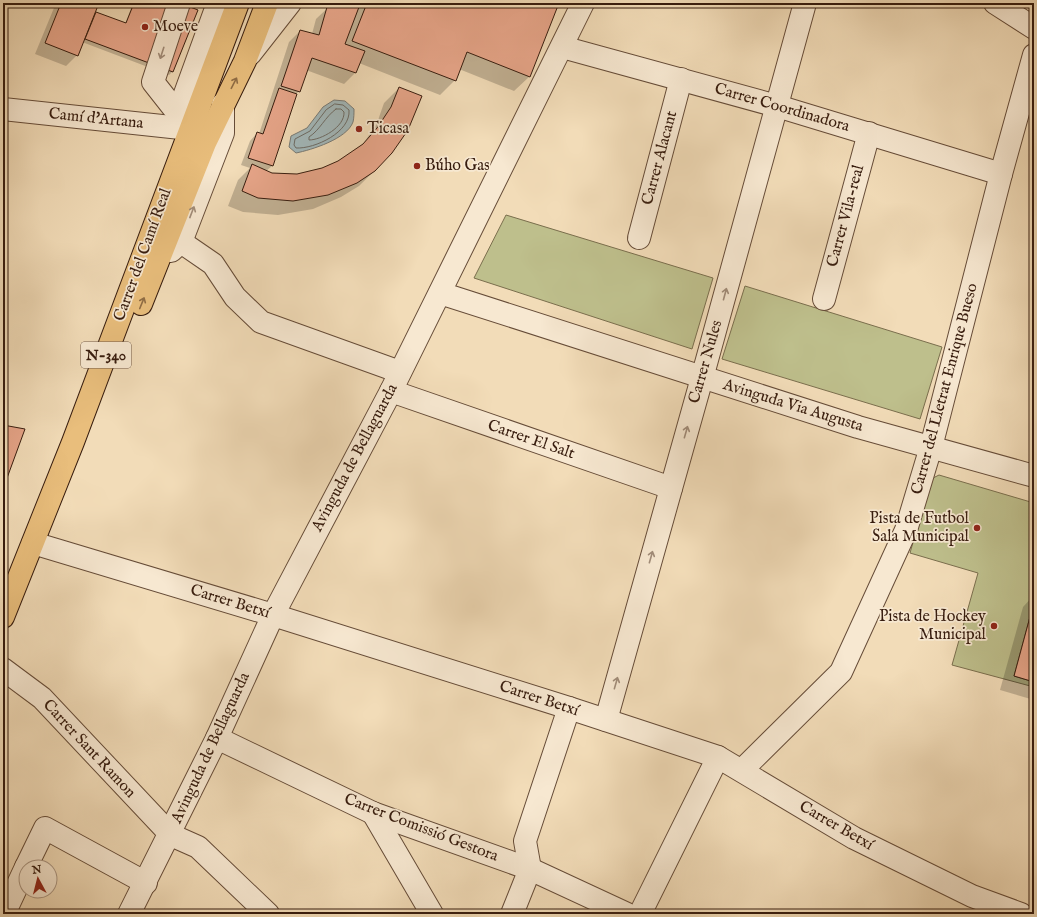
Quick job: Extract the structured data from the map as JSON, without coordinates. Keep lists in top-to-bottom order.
{
  "streets": {
    "highway": ["Carrer del Camí Real", "N-340"],
    "street": [
      "Carrer Coordinadora",
      "Camí d'Artana",
      "Carrer Alacant",
      "Carrer Vila-real",
      "Carrer Nules",
      "Carrer del Lletrat Enrique Bueso",
      "Avinguda Via Augusta",
      "Carrer El Salt",
      "Avinguda de Bellaguarda",
      "Carrer Betxí",
      "Carrer Sant Ramon",
      "Carrer Comissió Gestora"
    ]
  },
  "crossings": [
    ["Carrer Coordinadora", "Carrer Alacant"],
    ["Carrer Coordinadora", "Carrer Vila-real"],
    ["Carrer Coordinadora", "Carrer Nules"],
    ["Carrer Coordinadora", "Carrer del Lletrat Enrique Bueso"],
    ["Carrer Coordinadora", "Avinguda de Bellaguarda"],
    ["Camí d'Artana", "Carrer del Camí Real"],
    ["Carrer del Camí Real", "Carrer Betxí"],
    ["Carrer Nules", "Avinguda Via Augusta"],
    ["Carrer Nules", "Carrer El Salt"],
    ["Carrer Nules", "Carrer Betxí"],
    ["Carrer del Lletrat Enrique Bueso", "Avinguda Via Augusta"],
    ["Carrer del Lletrat Enrique Bueso", "Carrer Betxí"],
    ["Avinguda Via Augusta", "Avinguda de Bellaguarda"],
    ["Carrer El Salt", "Avinguda de Bellaguarda"],
    ["Avinguda de Bellaguarda", "Carrer Betxí"],
    ["Avinguda de Bellaguarda", "Carrer Sant Ramon"],
    ["Avinguda de Bellaguarda", "Carrer Comissió Gestora"]
  ],
  "one_way": ["Carrer Nules"],
  "places": [
    "Moeve",
    "Ticasa",
    "Búho Gas",
    "Pista de Futbol Sala Municipal",
    "Pista de Hockey Municipal"
  ],
  "north": "top"
}
